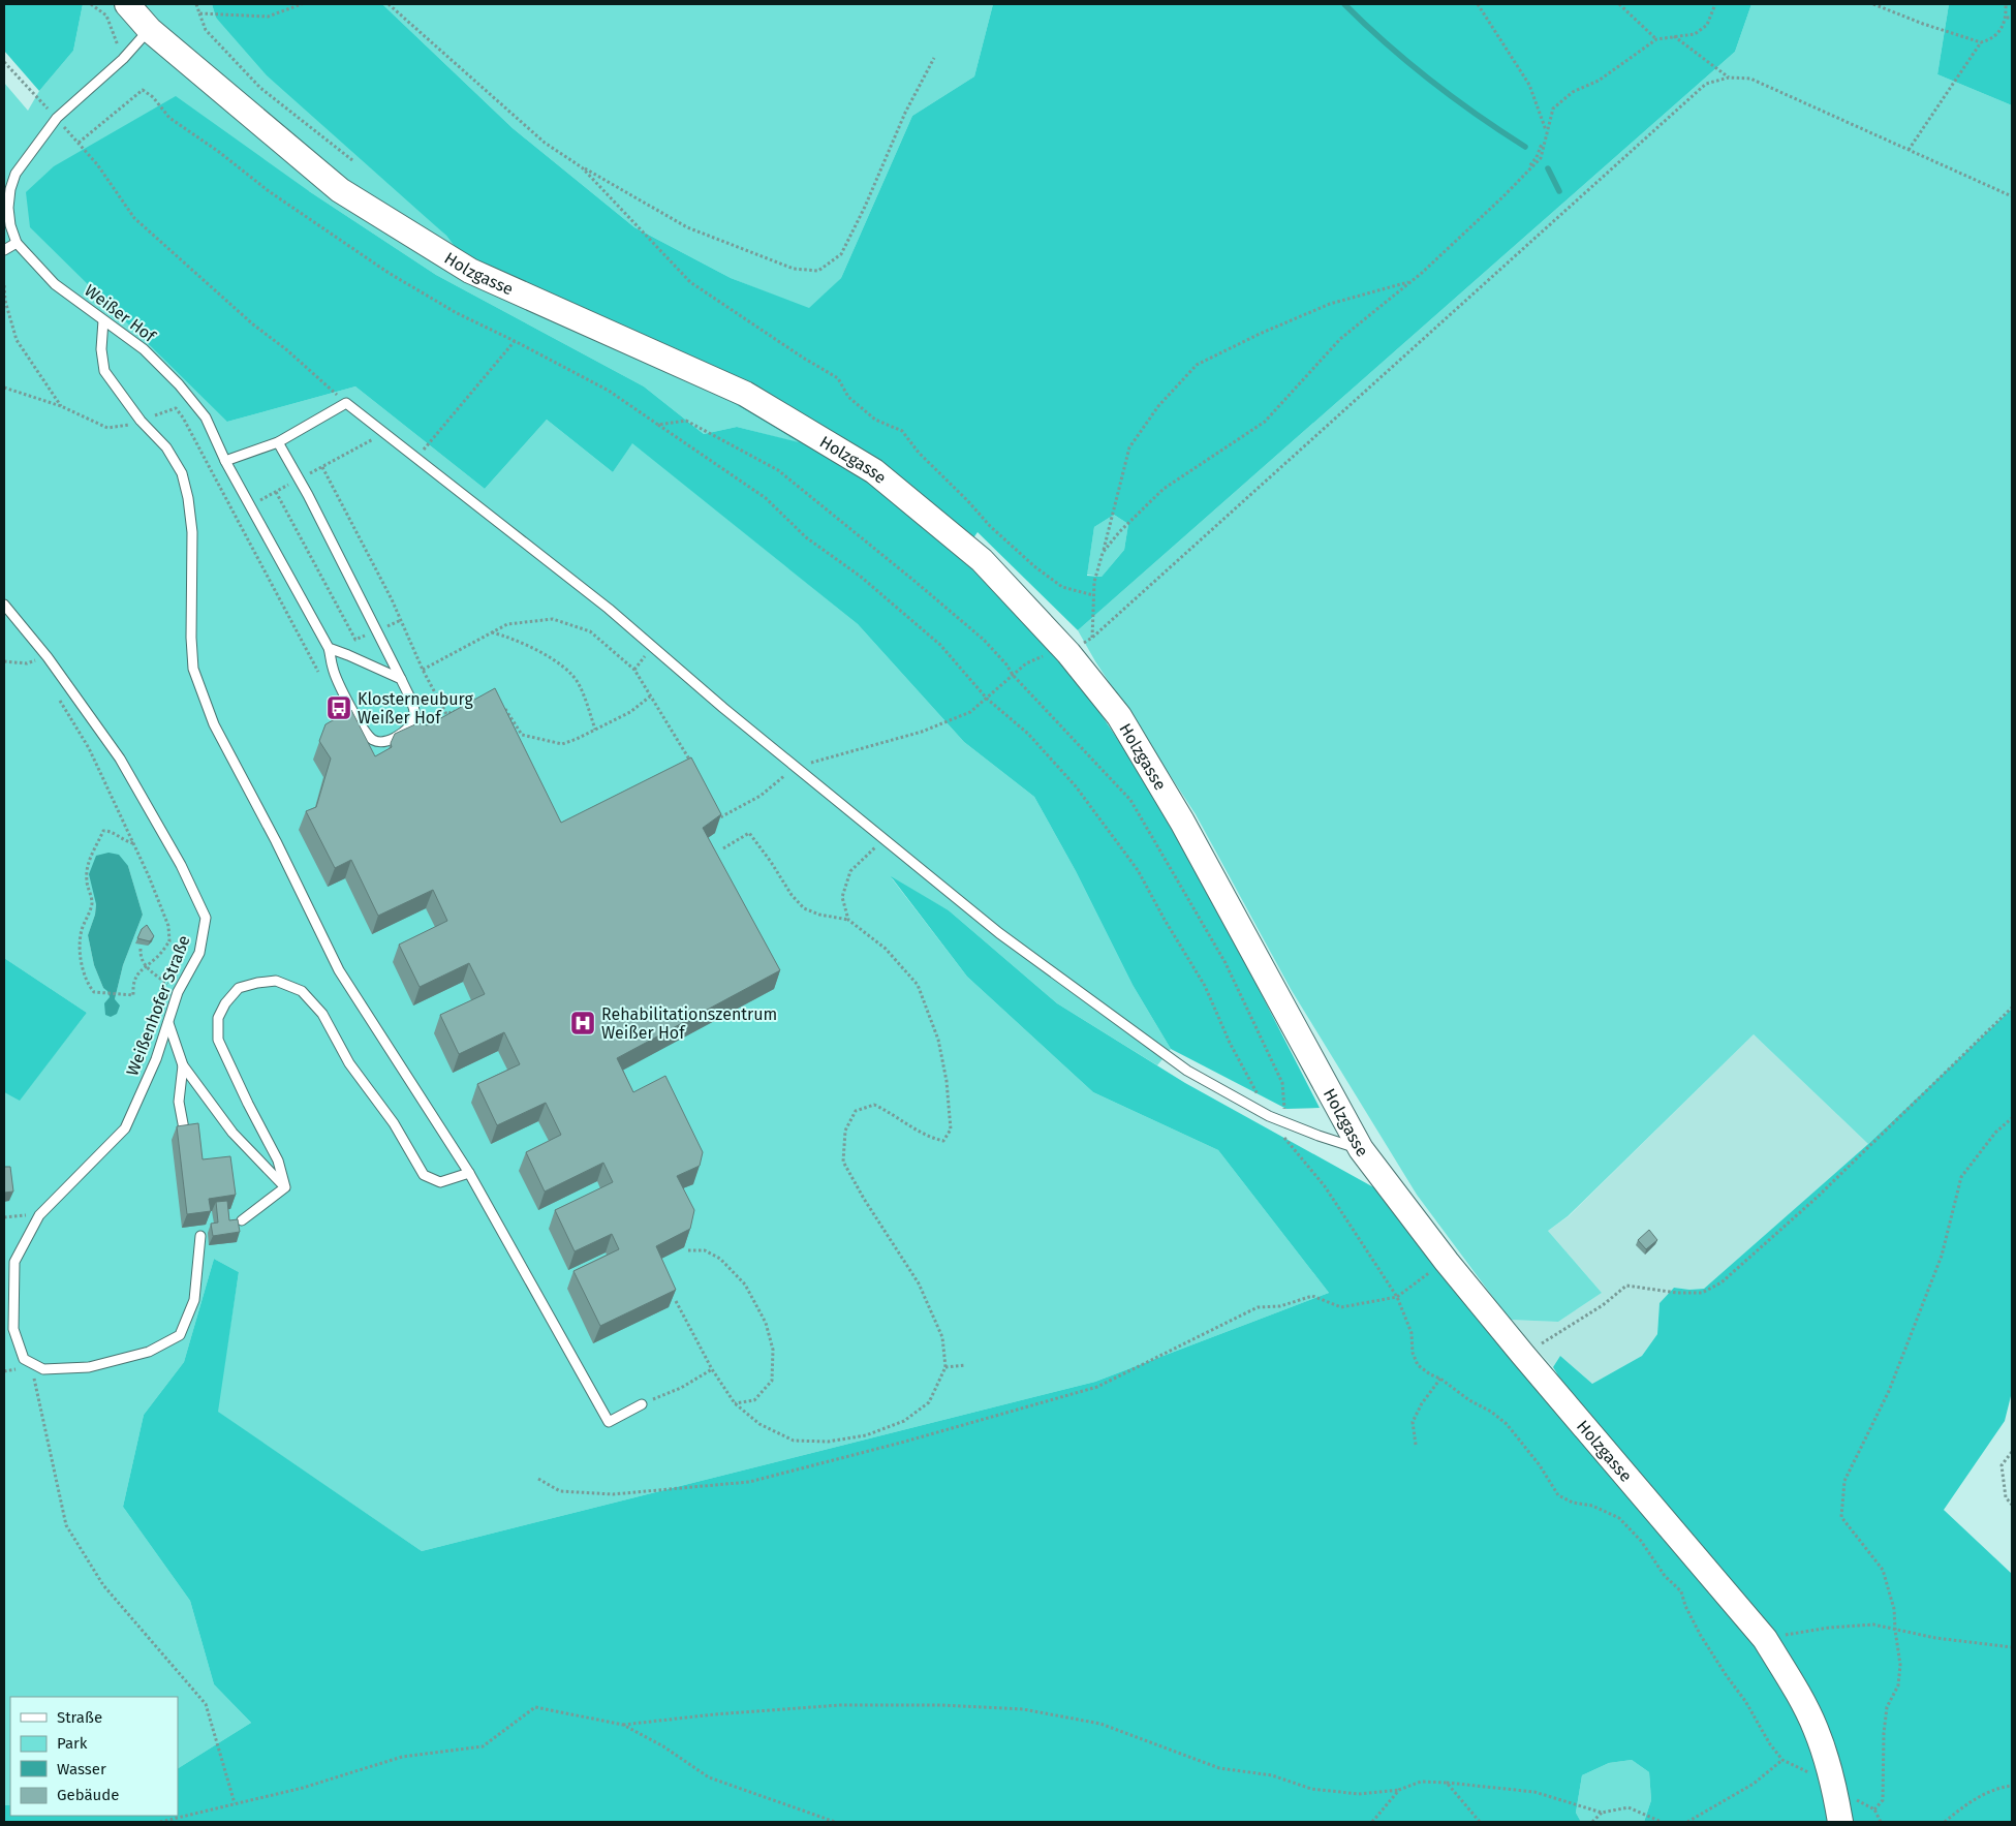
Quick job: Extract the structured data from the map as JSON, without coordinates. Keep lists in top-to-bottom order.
{
  "streets": {
    "street": ["Holzgasse"],
    "lane": ["Weißer Hof", "Weißenhofer Straße"]
  },
  "crossings": [
    ["Holzgasse", "Weißer Hof"]
  ],
  "places": {
    "bus stop": ["Klosterneuburg Weißer Hof"],
    "hospital": ["Rehabilitationszentrum Weißer Hof"]
  },
  "legend": [
    "Straße",
    "Park",
    "Wasser",
    "Gebäude"
  ]
}
